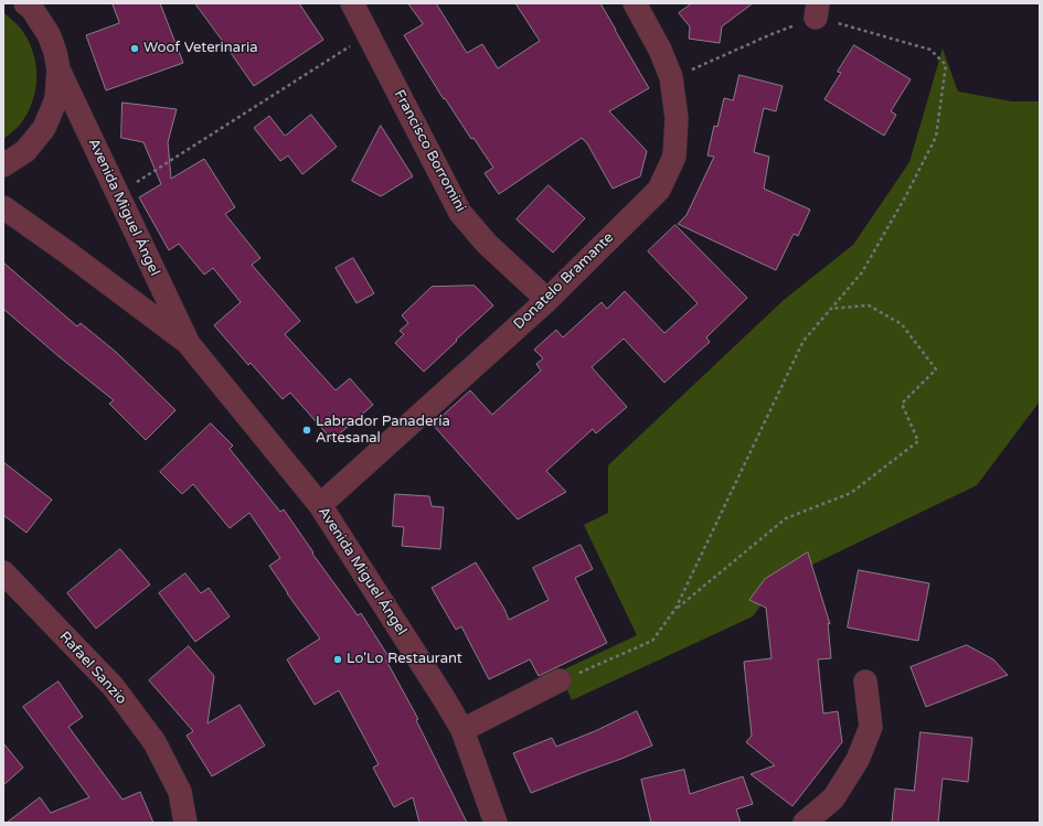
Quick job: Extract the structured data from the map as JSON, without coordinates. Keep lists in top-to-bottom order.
{
  "streets": {
    "street": [
      "Francisco Borromini",
      "Avenida Miguel Ángel",
      "Donatelo Bramante",
      "Rafael Sanzio"
    ]
  },
  "crossings": [
    ["Francisco Borromini", "Donatelo Bramante"],
    ["Avenida Miguel Ángel", "Donatelo Bramante"]
  ],
  "places": ["Woof Veterinaria", "Labrador Panadería Artesanal", "Lo'Lo Restaurant"]
}
